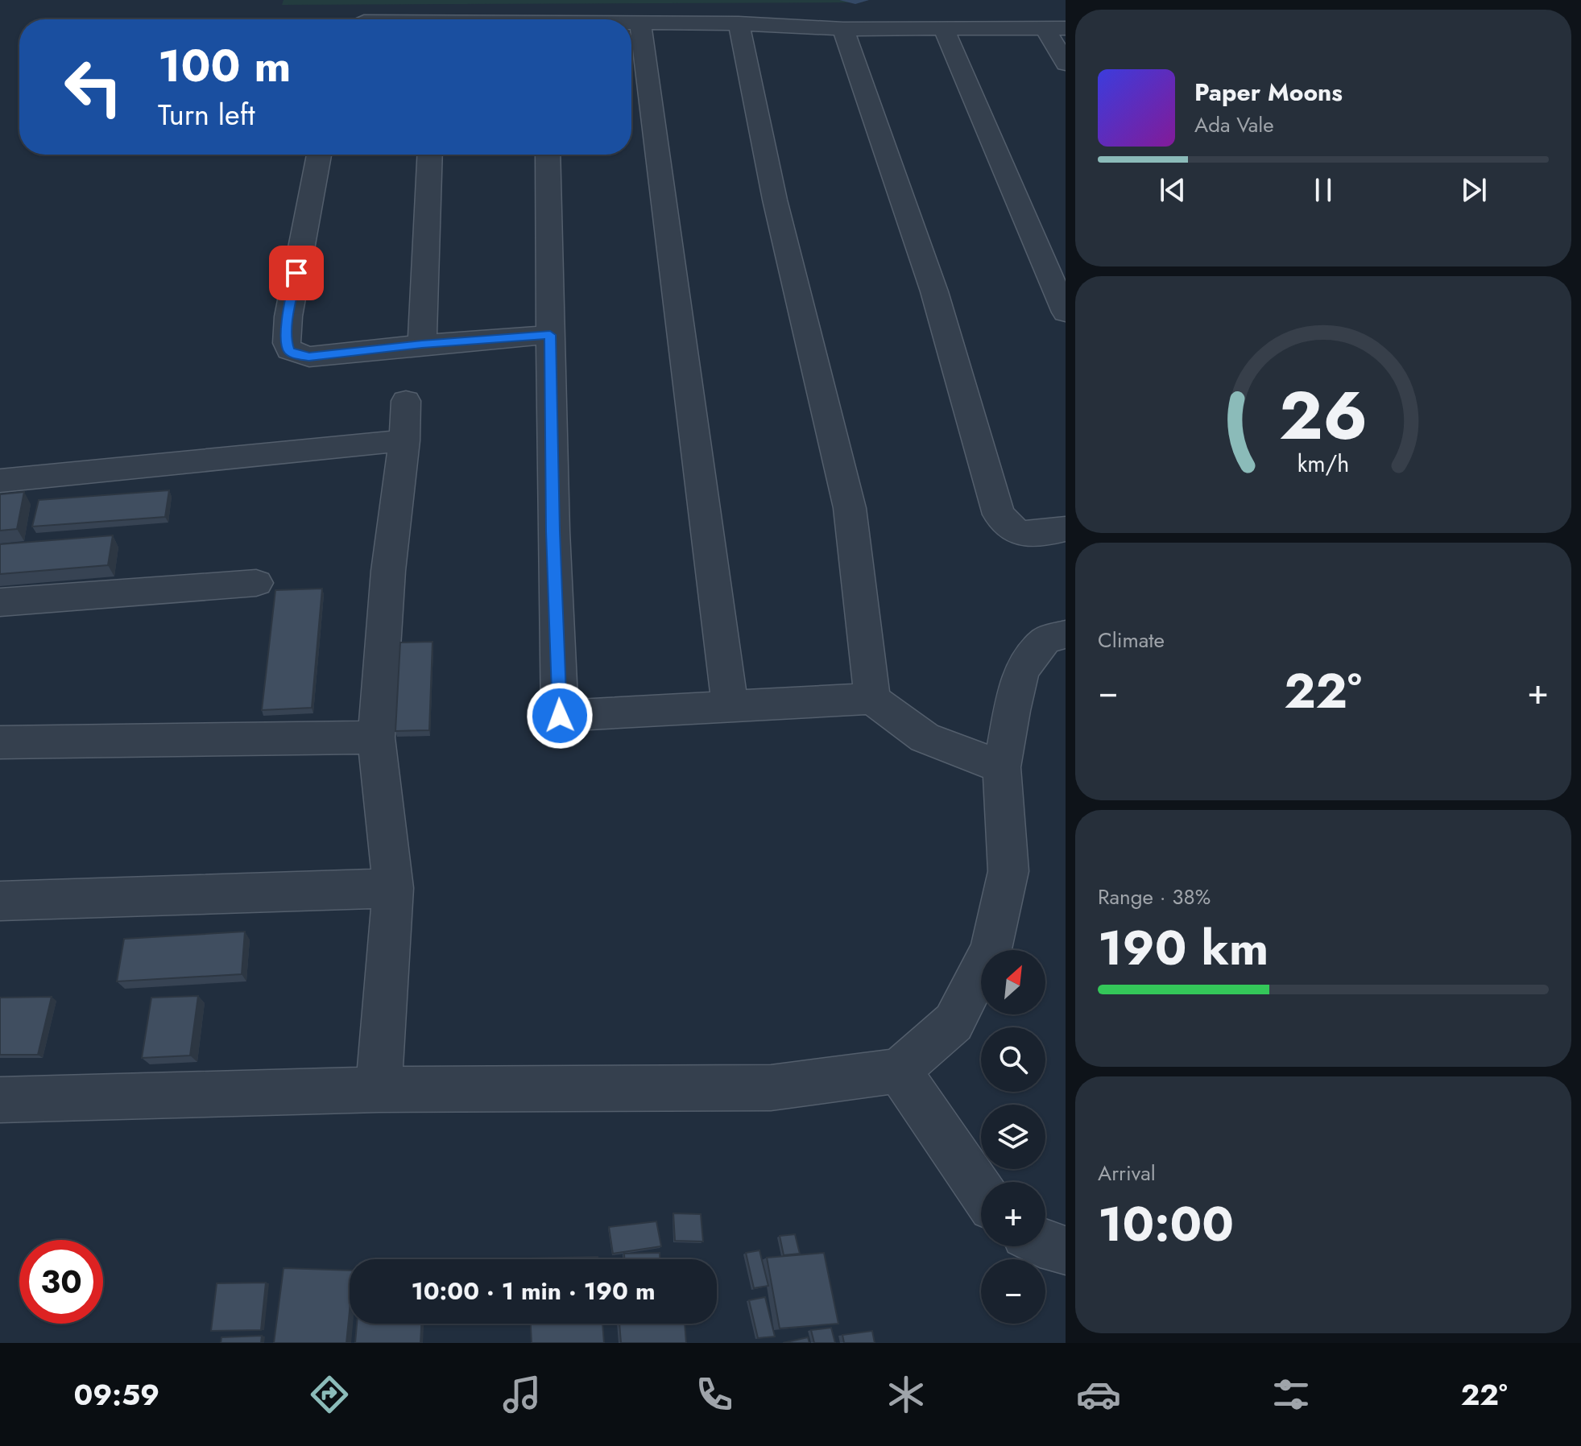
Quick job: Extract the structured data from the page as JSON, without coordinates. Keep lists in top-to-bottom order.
{
  "north": "top right",
  "page": {
    "turn": ["100 m", "Turn left"],
    "song": ["Paper Moons", "Ada Vale"],
    "tile": [
      "Climate",
      ["Range · 38%", "190 km"],
      ["Arrival", "10:00"]
    ],
    "heat": ["−", "22°", "+"],
    "map_buttons": ["+", "−"],
    "limit": "30",
    "trip": "10:00 · 1 min · 190 m",
    "tabs": ["09:59", "22°"],
    "gauge": ["26", "km/h"]
  }
}
